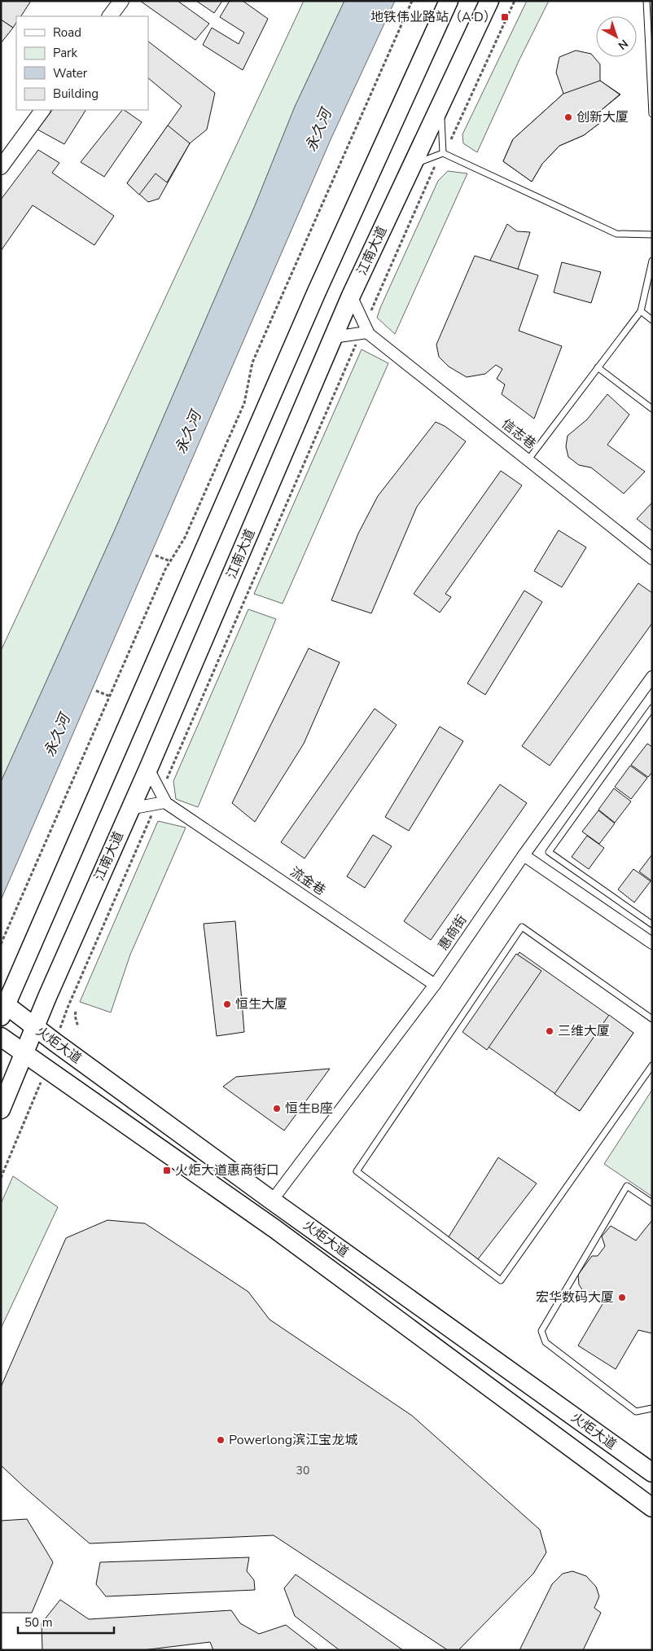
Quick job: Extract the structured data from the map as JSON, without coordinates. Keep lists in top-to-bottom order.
{
  "streets": {
    "main road": ["江南大道", "火炬大道"],
    "street": ["信志巷", "流金巷", "惠商街"]
  },
  "crossings": [
    ["江南大道", "信志巷"],
    ["江南大道", "火炬大道"],
    ["流金巷", "惠商街"],
    ["惠商街", "火炬大道"]
  ],
  "water": ["永久河"],
  "places": {
    "transit": ["地铁伟业路站（A·D）", "火炬大道惠商街口"],
    "other": [
      "创新大厦",
      "恒生大厦",
      "三维大厦",
      "恒生B座",
      "宏华数码大厦",
      "Powerlong滨江宝龙城"
    ]
  },
  "house_numbers": ["30"],
  "legend": [
    "Road",
    "Park",
    "Water",
    "Building"
  ],
  "scale_bar": "50 m",
  "north": "bottom right"
}
